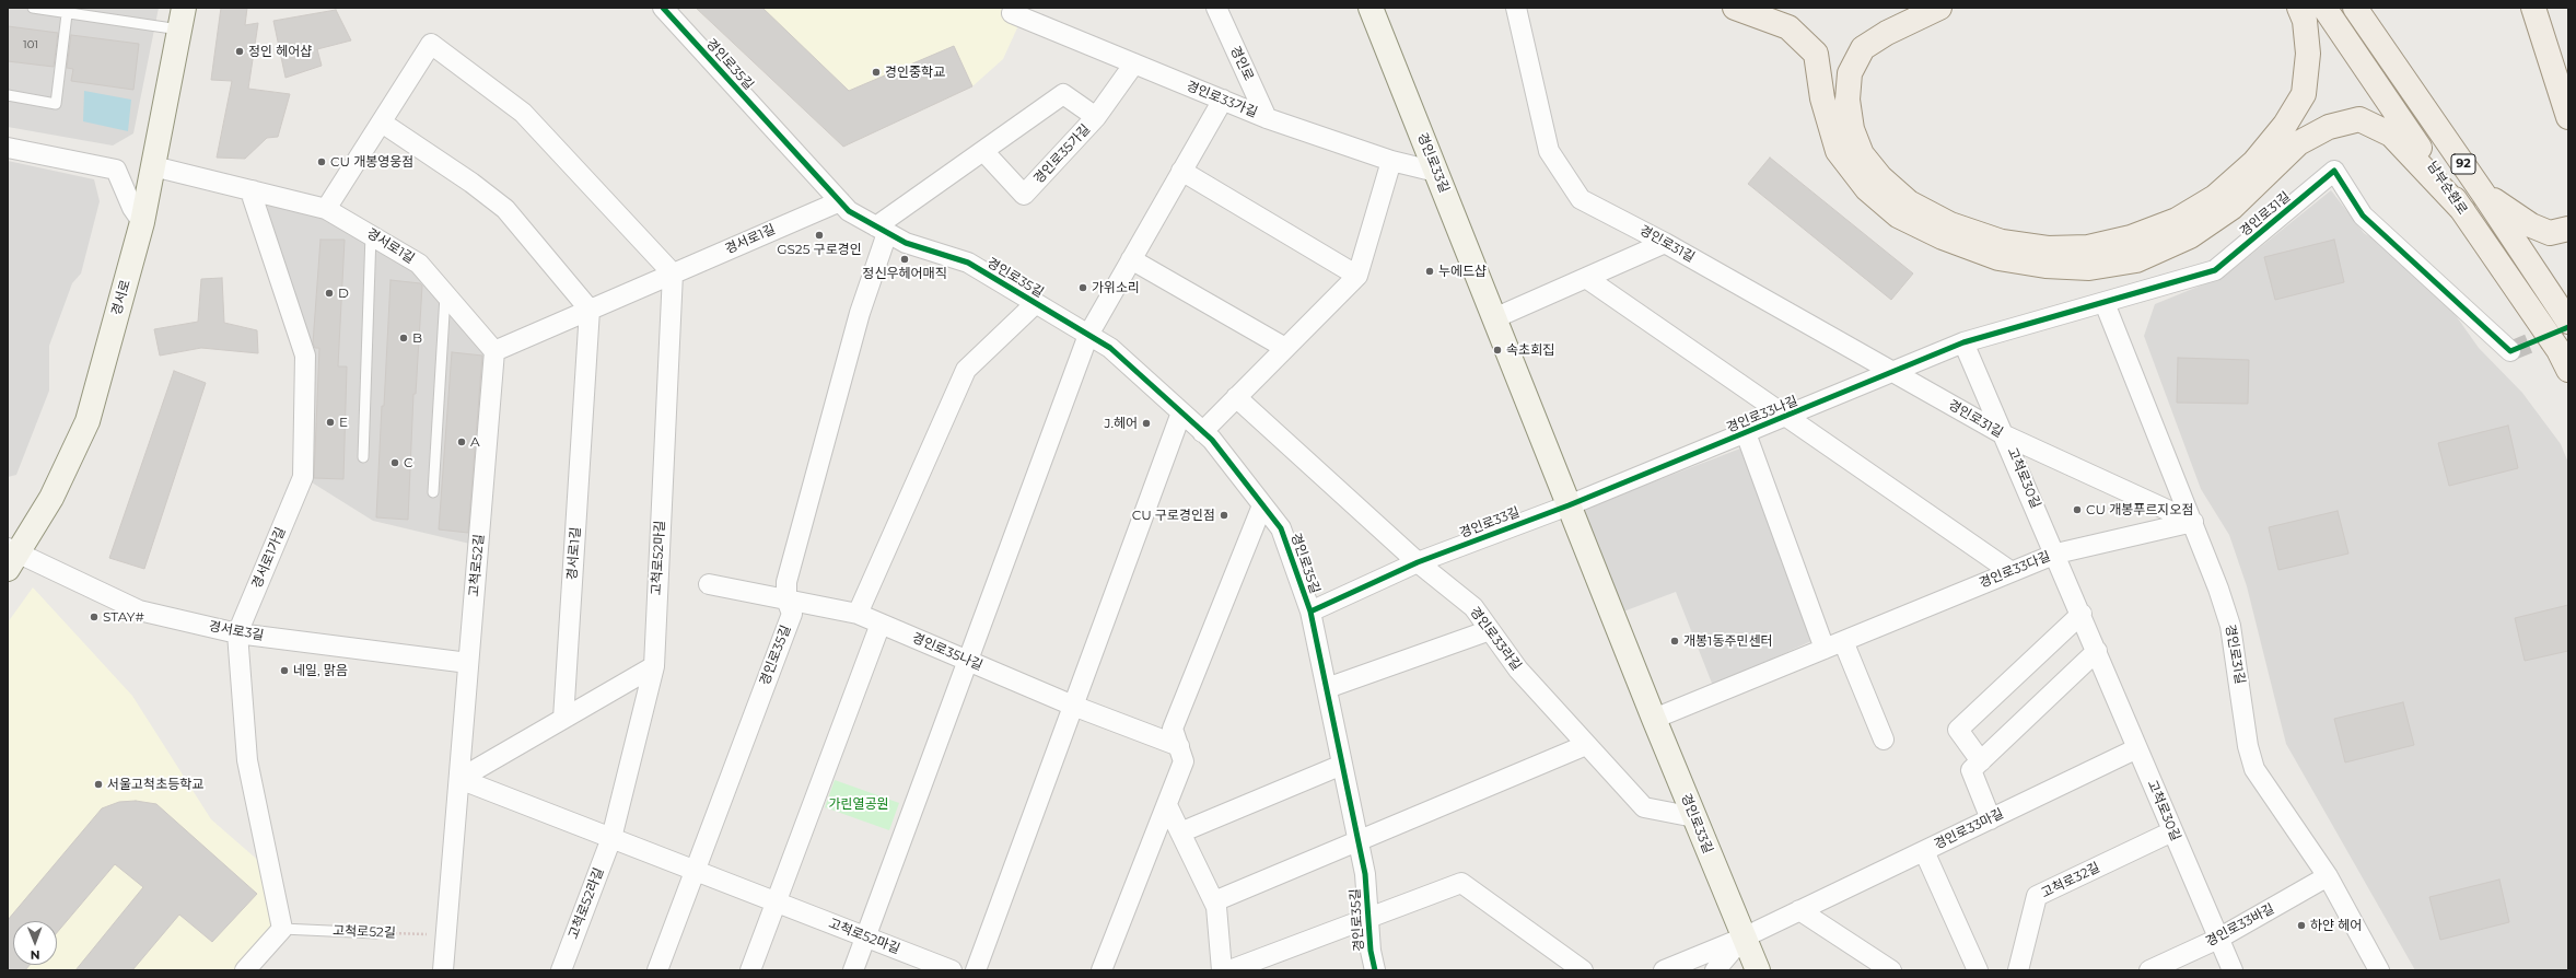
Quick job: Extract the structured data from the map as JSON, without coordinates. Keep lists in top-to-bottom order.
{
  "streets": {
    "main road": ["92", "남부순환로"],
    "street": [
      "경인로",
      "경인로35길",
      "경인로33가길",
      "경인로35가길",
      "경인로33길",
      "경인로31길",
      "경서로1길",
      "경서로",
      "경인로33나길",
      "고척로30길",
      "경서로1가길",
      "고척로52마길",
      "고척로52길",
      "경인로33다길",
      "경서로3길",
      "경인로33라길",
      "경인로35나길",
      "경인로33마길",
      "고척로32길",
      "고척로52라길",
      "경인로33바길"
    ]
  },
  "crossings": [
    ["경인로", "경인로33가길"],
    ["경인로35길", "경인로33길"],
    ["경인로35길", "경서로1길"],
    ["경인로35길", "고척로52마길"],
    ["경인로35길", "경인로33라길"],
    ["경인로35길", "경인로35나길"],
    ["경인로33가길", "경인로35가길"],
    ["경인로33가길", "경인로33길"],
    ["경인로33길", "경인로33나길"],
    ["경인로33길", "경인로33다길"],
    ["경인로33길", "경인로33라길"],
    ["경인로33길", "경인로33마길"],
    ["경인로31길", "경인로33나길"],
    ["경인로31길", "고척로30길"],
    ["경인로31길", "경인로33다길"],
    ["경인로31길", "경인로33바길"],
    ["경서로1길", "경서로"],
    ["경서로1길", "경서로1가길"],
    ["경서로1길", "고척로52마길"],
    ["경서로1길", "고척로52길"],
    ["경서로", "경서로3길"],
    ["경인로33나길", "고척로30길"],
    ["경인로33나길", "경인로33다길"],
    ["고척로30길", "경인로33다길"],
    ["고척로30길", "경인로33마길"],
    ["고척로30길", "고척로32길"],
    ["고척로30길", "경인로33바길"],
    ["경서로1가길", "고척로52길"],
    ["경서로1가길", "경서로3길"],
    ["고척로52마길", "고척로52길"],
    ["고척로52마길", "고척로52라길"],
    ["고척로52길", "경서로3길"]
  ],
  "parks": ["가린열공원"],
  "places": [
    "정인 헤어샵",
    "경인중학교",
    "CU 개봉영웅점",
    "GS25 구로경인",
    "정신우헤어매직",
    "누에드샵",
    "가위소리",
    "D",
    "B",
    "속초회집",
    "E",
    "J.헤어",
    "A",
    "C",
    "CU 개봉푸르지오점",
    "CU 구로경인점",
    "STAY#",
    "개봉1동주민센터",
    "네일, 맑음",
    "서울고척초등학교",
    "하얀 헤어"
  ],
  "house_numbers": ["101"],
  "north": "bottom"
}
